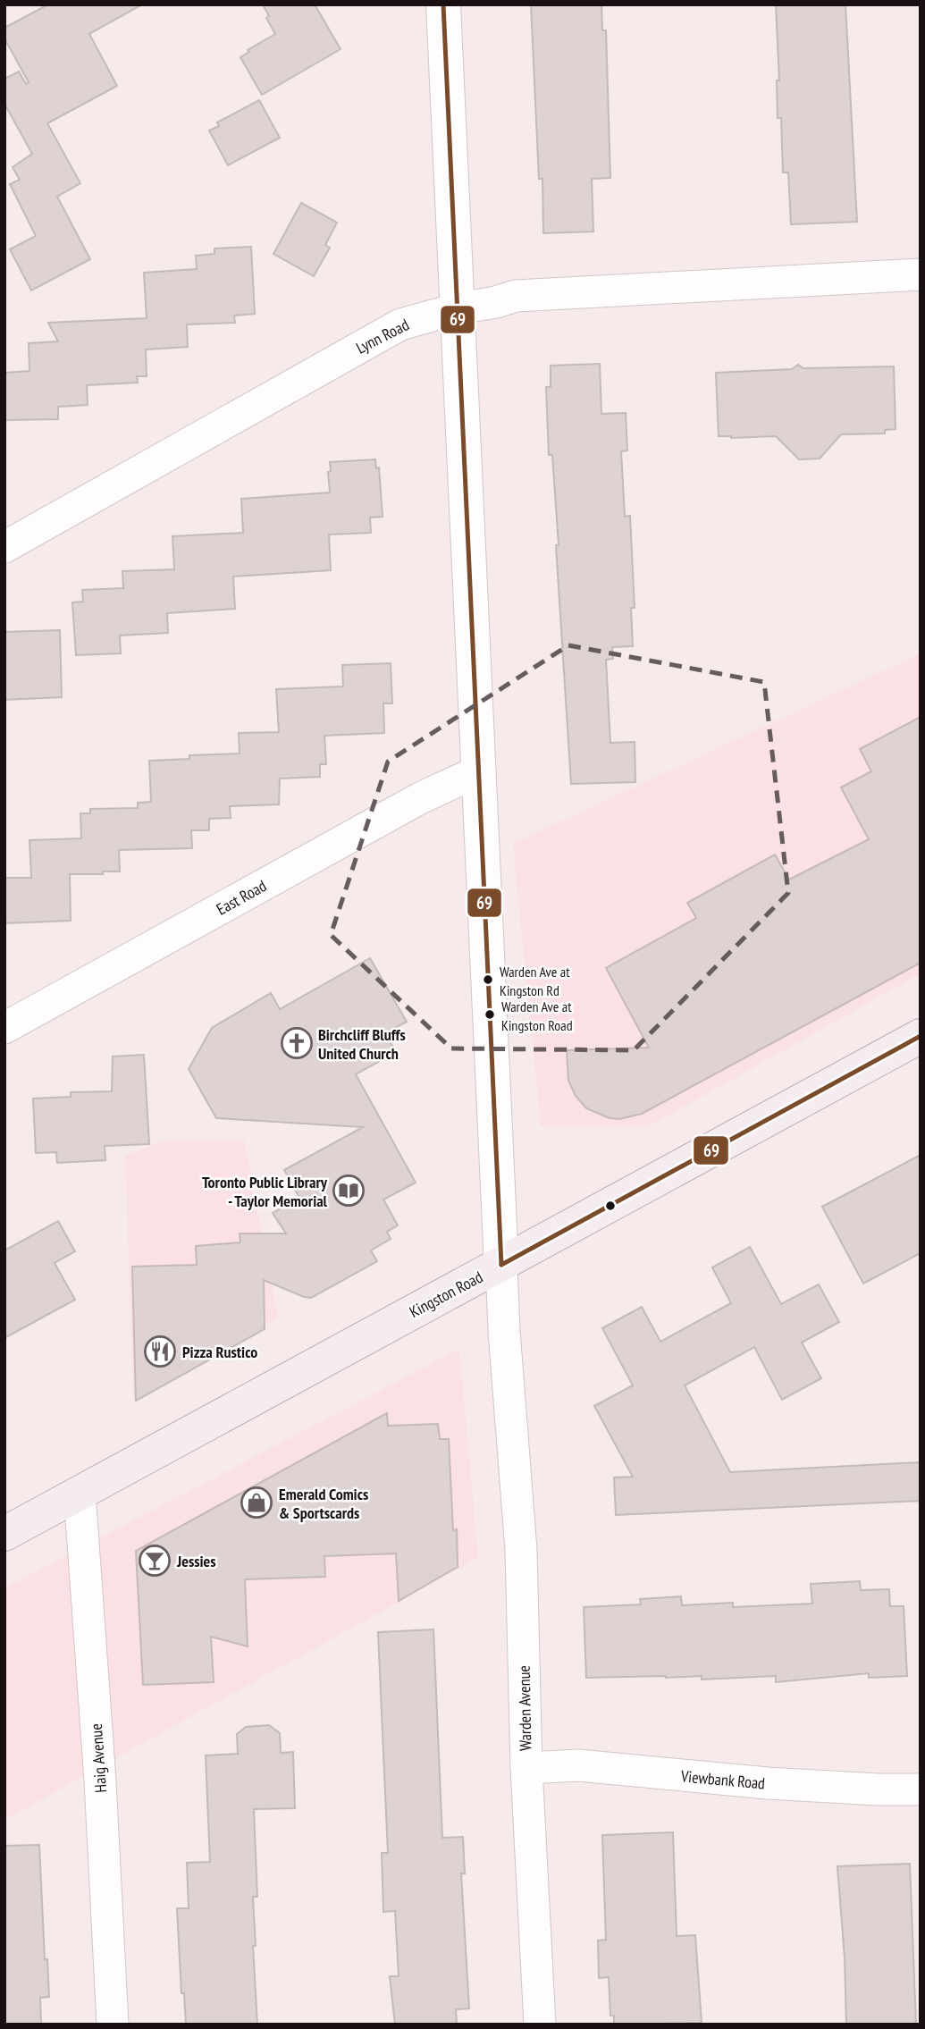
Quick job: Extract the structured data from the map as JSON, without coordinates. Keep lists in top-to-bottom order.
{
  "streets": {
    "main road": ["Kingston Road", "Warden Avenue"],
    "street": [
      "Lynn Road",
      "East Road",
      "Haig Avenue",
      "Viewbank Road"
    ]
  },
  "crossings": [
    ["Lynn Road", "Warden Avenue"],
    ["East Road", "Warden Avenue"],
    ["Kingston Road", "Warden Avenue"],
    ["Kingston Road", "Haig Avenue"],
    ["Warden Avenue", "Viewbank Road"]
  ],
  "places": {
    "other": ["Warden Ave at Kingston Rd", "Warden Ave at Kingston Road"],
    "church": ["Birchcliff Bluffs United Church"],
    "library": ["Toronto Public Library - Taylor Memorial"],
    "restaurant": ["Pizza Rustico"],
    "shop": ["Emerald Comics & Sportscards"],
    "bar": ["Jessies"]
  },
  "lines": ["transit line 69"]
}
